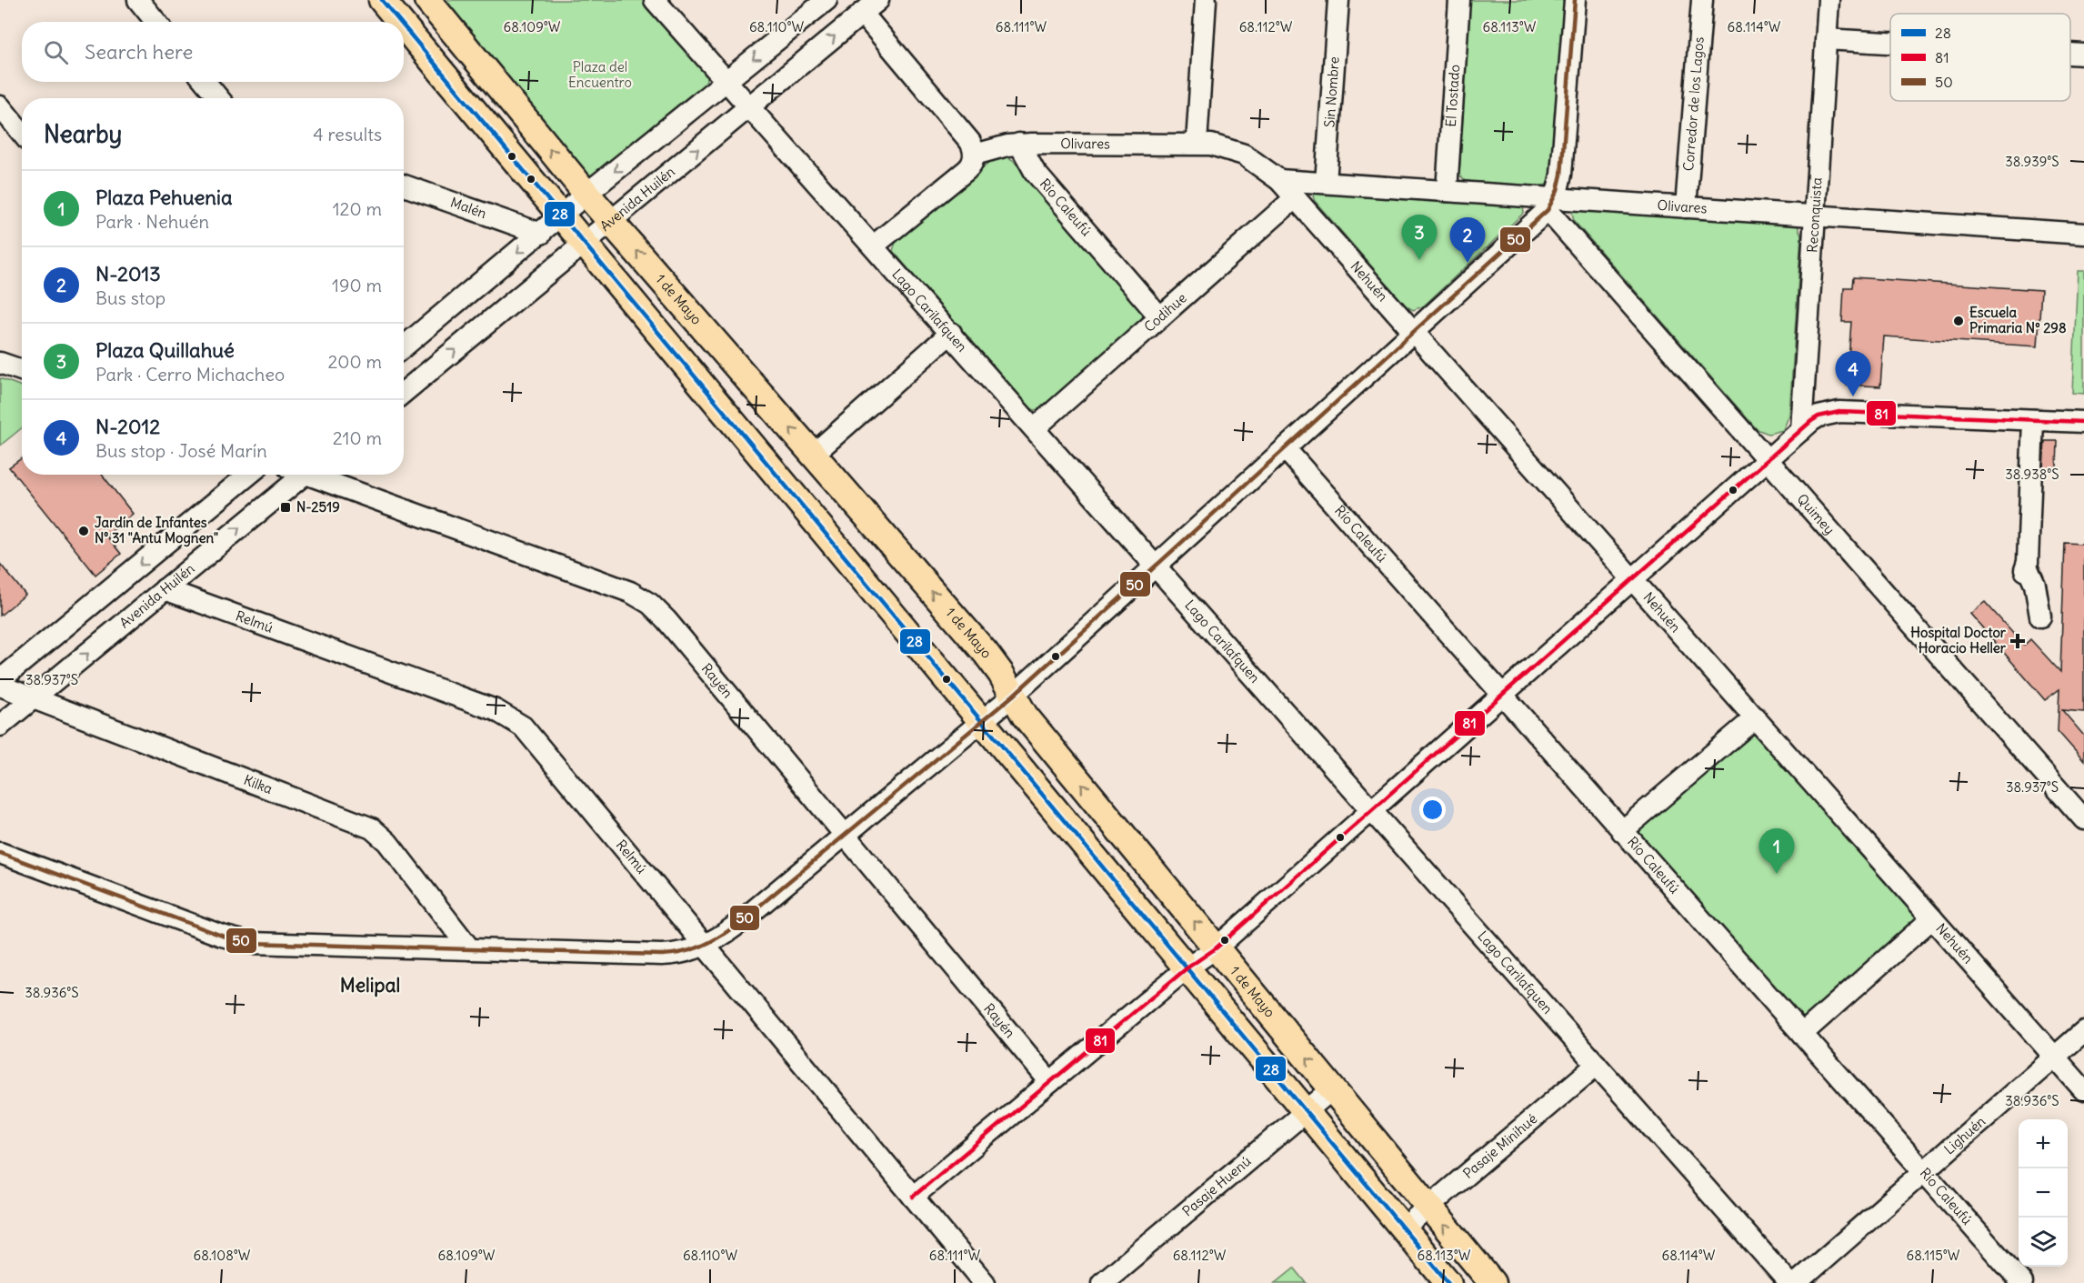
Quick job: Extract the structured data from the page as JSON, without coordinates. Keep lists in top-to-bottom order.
{
  "streets": {
    "main road": ["1 de Mayo"],
    "street": [
      "Sin Nombre",
      "El Tostado",
      "Corredor de los Lagos",
      "Olivares",
      "Avenida Huilén",
      "Río Caleufú",
      "Malén",
      "Reconquista",
      "Nehuén",
      "Lago Carilafquen",
      "Codihue",
      "Quimey",
      "Relmú",
      "Rayén",
      "Kilka",
      "Lighuén",
      "Pasaje Minihué",
      "Pasaje Huenú"
    ]
  },
  "crossings": [
    ["Sin Nombre", "Olivares"],
    ["El Tostado", "Olivares"],
    ["Corredor de los Lagos", "Olivares"],
    ["Olivares", "Río Caleufú"],
    ["Olivares", "Reconquista"],
    ["Olivares", "Nehuén"],
    ["Olivares", "Quimey"],
    ["Avenida Huilén", "1 de Mayo"],
    ["Avenida Huilén", "Lago Carilafquen"],
    ["Avenida Huilén", "Relmú"],
    ["Avenida Huilén", "Kilka"],
    ["Río Caleufú", "Codihue"],
    ["Río Caleufú", "Lighuén"],
    ["Nehuén", "Codihue"],
    ["Nehuén", "Lighuén"],
    ["1 de Mayo", "Pasaje Minihué"],
    ["1 de Mayo", "Pasaje Huenú"],
    ["Lago Carilafquen", "Codihue"],
    ["Lago Carilafquen", "Pasaje Minihué"]
  ],
  "districts": ["Melipal"],
  "parks": ["Plaza del Encuentro"],
  "places": {
    "other": ["Escuela Primaria Nº 298", "Jardín de Infantes N° 31 \"Antu Mognen\""],
    "transit": ["N-2519"],
    "health": ["Hospital Doctor Horacio Heller"]
  },
  "lines": ["transit line 28", "transit line 50", "transit line 81"],
  "legend": ["28", "81", "50"],
  "page": {
    "search": "Search here",
    "heading": ["Nearby", "4 results"],
    "list": [
      {
        "mark": "1",
        "name": "Plaza Pehuenia",
        "note": "Park · Nehuén",
        "value": "120 m"
      },
      {
        "mark": "2",
        "name": "N-2013",
        "note": "Bus stop",
        "value": "190 m"
      },
      {
        "mark": "3",
        "name": "Plaza Quillahué",
        "note": "Park · Cerro Michacheo",
        "value": "200 m"
      },
      {
        "mark": "4",
        "name": "N-2012",
        "note": "Bus stop · José Marín",
        "value": "210 m"
      }
    ],
    "pins": [
      "3",
      "2",
      "4",
      "1"
    ],
    "map_buttons": ["+", "−"]
  },
  "coordinates": [
    "68.109°W",
    "68.110°W",
    "68.111°W",
    "68.112°W",
    "68.113°W",
    "68.114°W",
    "38.939°S",
    "38.938°S",
    "38.937°S",
    "38.936°S",
    "68.108°W",
    "68.115°W"
  ]
}
